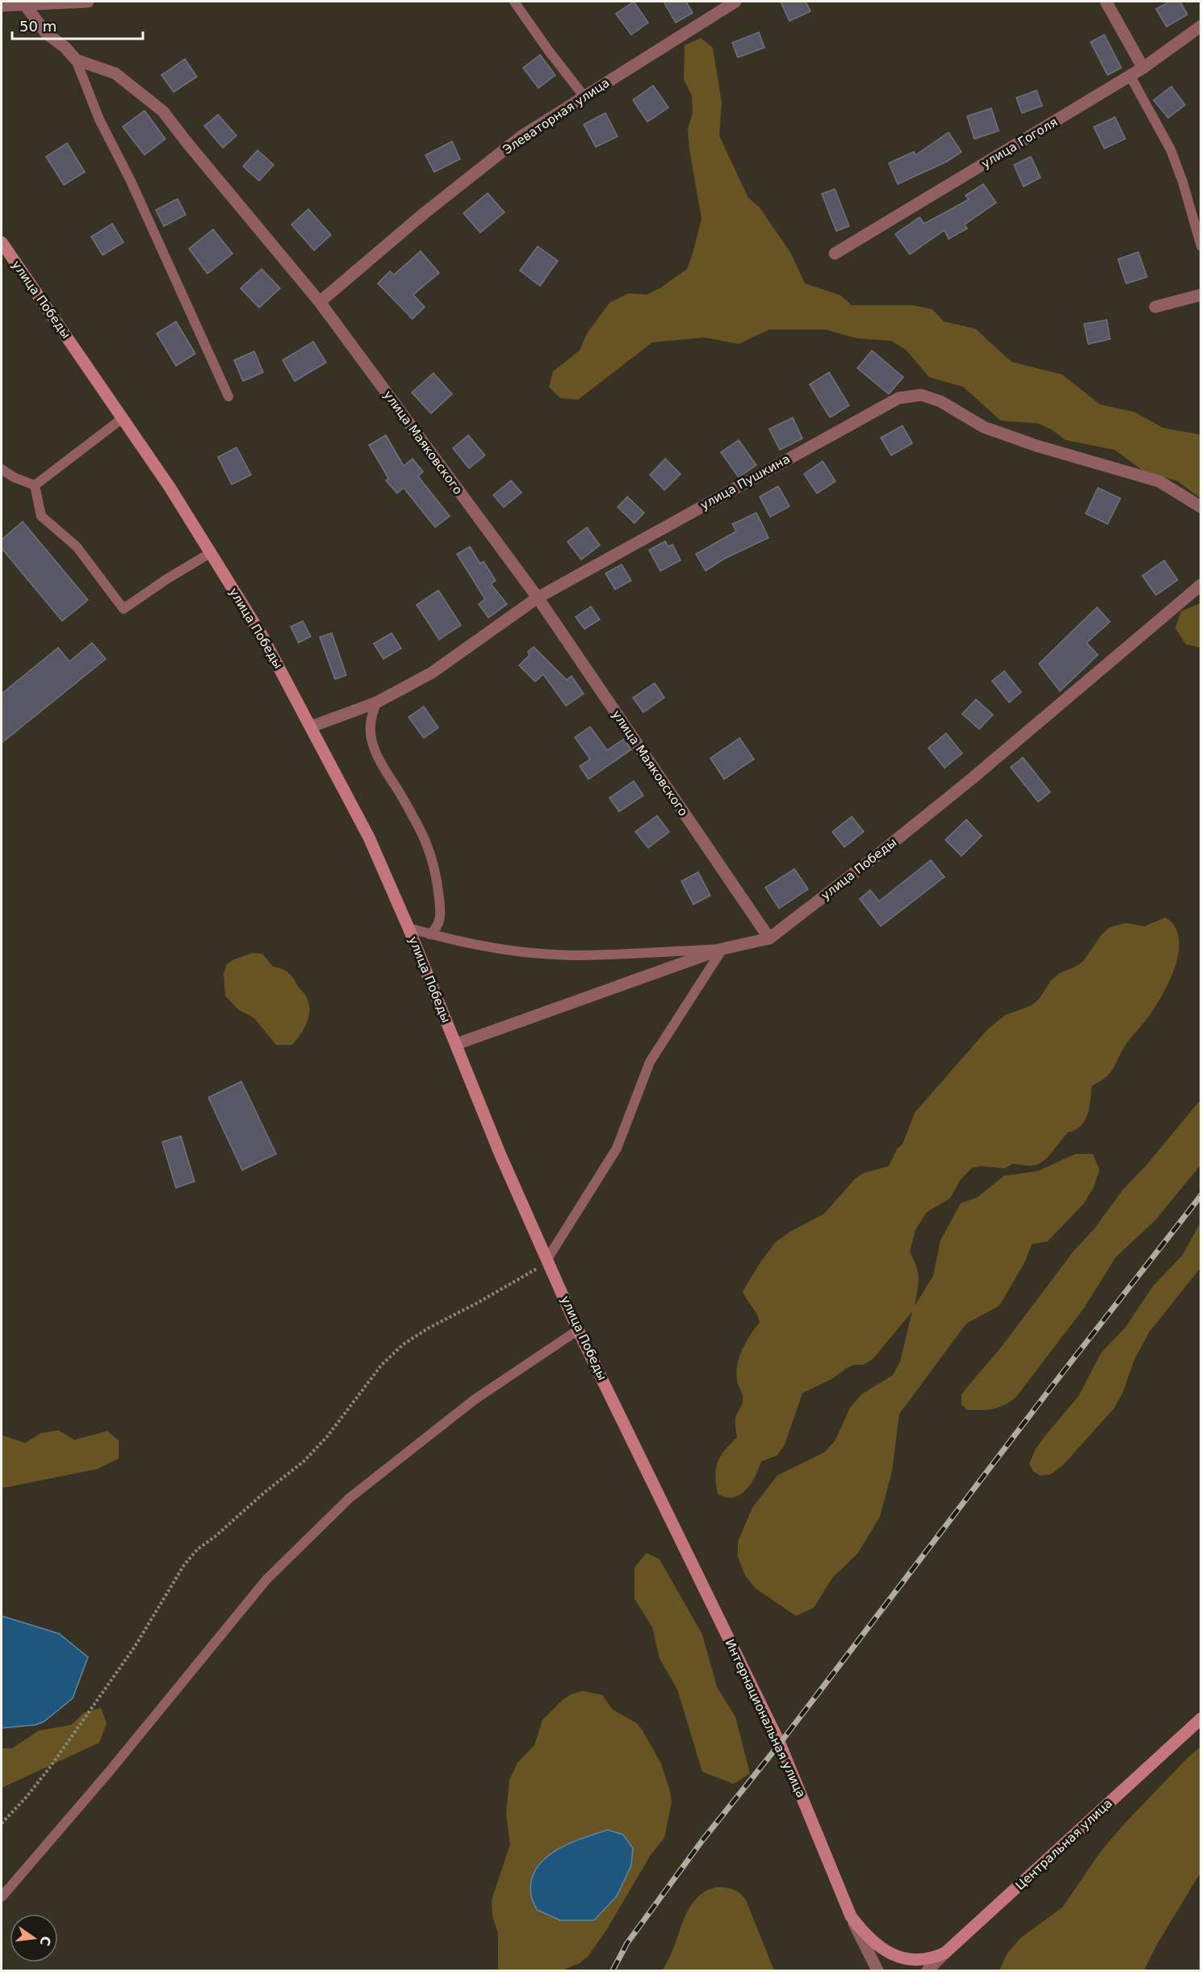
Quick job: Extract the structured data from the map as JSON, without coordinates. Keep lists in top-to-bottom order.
{
  "streets": {
    "street": [
      "Элеваторная улица",
      "улица Гоголя",
      "улица Победы",
      "улица Маяковского",
      "улица Пушкина",
      "Интернациональная улица",
      "Центральная улица"
    ]
  },
  "crossings": [
    ["Элеваторная улица", "улица Маяковского"],
    ["улица Победы", "улица Маяковского"],
    ["улица Победы", "улица Пушкина"],
    ["улица Победы", "Интернациональная улица"],
    ["улица Маяковского", "улица Пушкина"]
  ],
  "scale_bar": "50 m",
  "north": "right"
}
